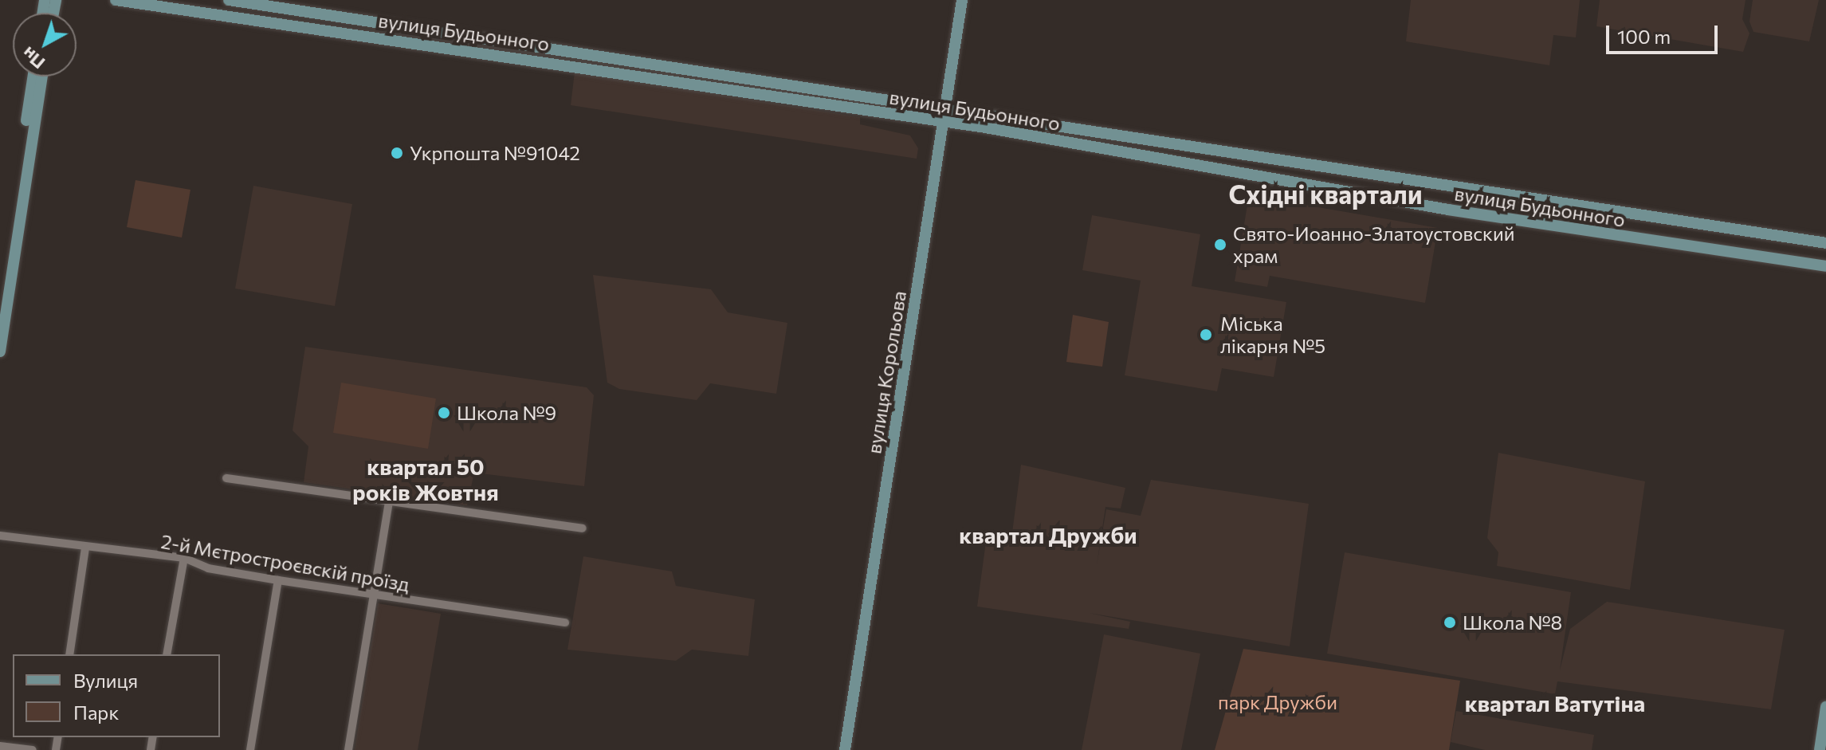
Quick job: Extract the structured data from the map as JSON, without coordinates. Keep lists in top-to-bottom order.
{
  "streets": {
    "main road": ["вулиця Будьонного", "вулиця Корольова"],
    "street": ["2-й Мєтростроєвскій проїзд"]
  },
  "crossings": [
    ["вулиця Будьонного", "вулиця Корольова"]
  ],
  "districts": [
    "Східні квартали",
    "квартал 50 років Жовтня",
    "квартал Дружби",
    "квартал Ватутіна"
  ],
  "parks": ["парк Дружби"],
  "places": [
    "Укрпошта №91042",
    "Свято-Иоанно-Златоустовский храм",
    "Міська лікарня №5",
    "Школа №9",
    "Школа №8"
  ],
  "legend": ["Вулиця", "Парк"],
  "scale_bar": "100 m",
  "north": "bottom left"
}
